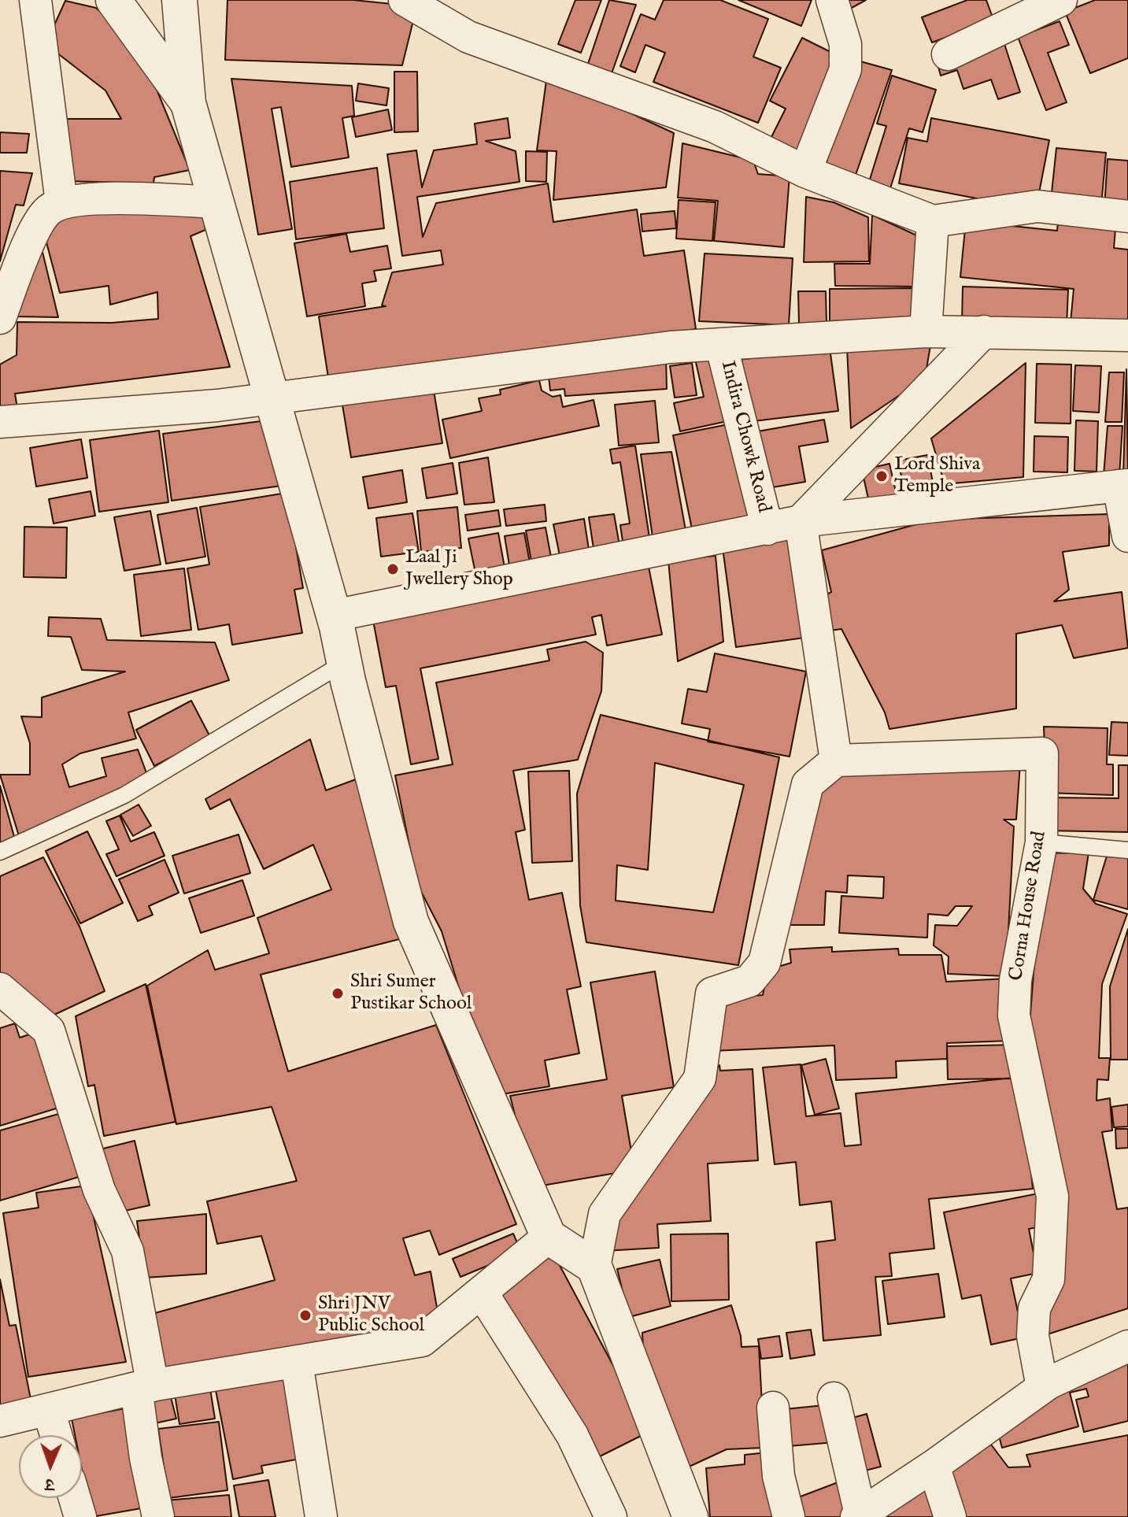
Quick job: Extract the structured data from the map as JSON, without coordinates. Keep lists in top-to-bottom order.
{
  "streets": {
    "street": ["Indira Chowk Road", "Corna House Road"]
  },
  "places": [
    "Lord Shiva Temple",
    "Laal Ji Jwellery Shop",
    "Shri Sumer Pustikar School",
    "Shri JNV Public School"
  ],
  "north": "bottom"
}
